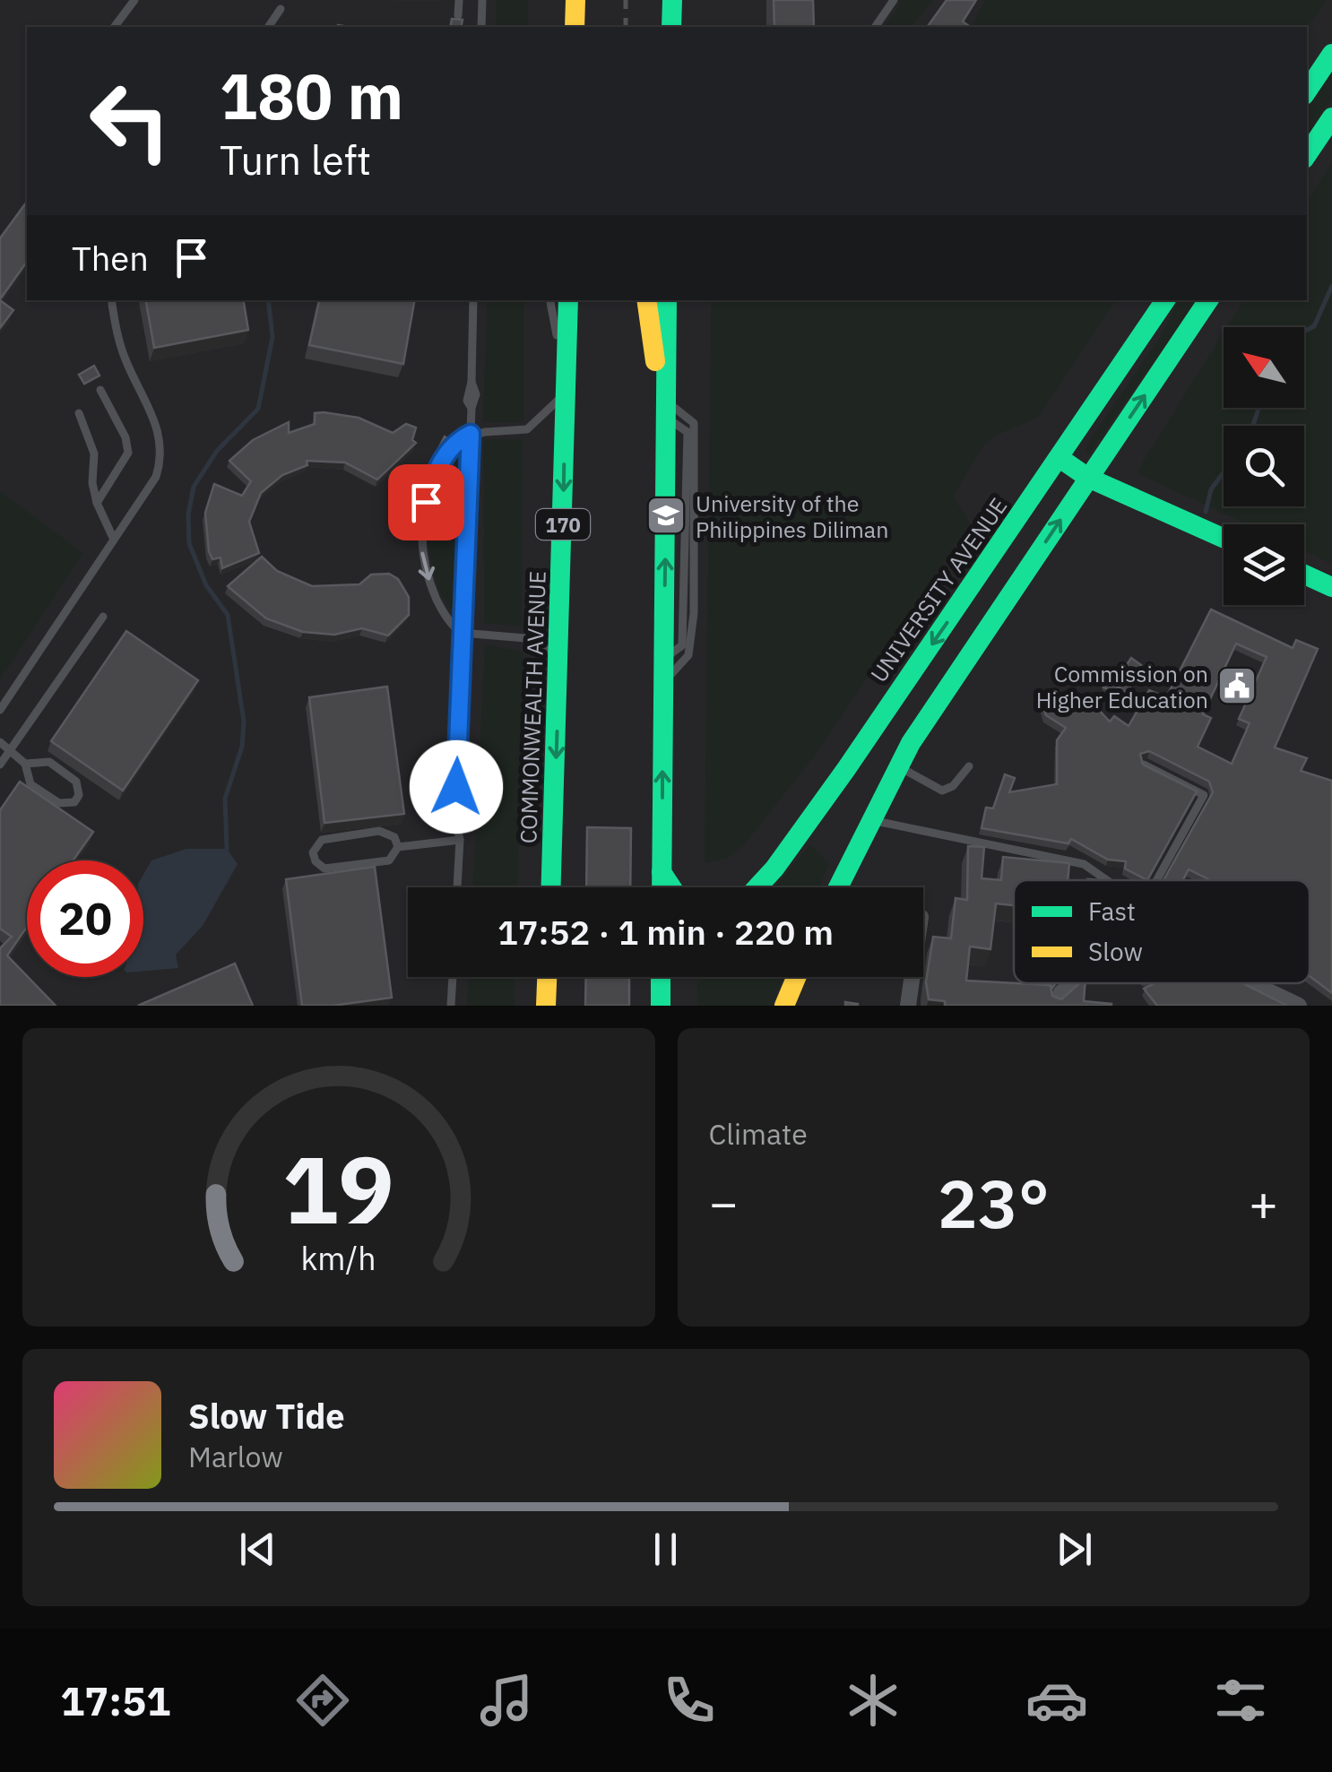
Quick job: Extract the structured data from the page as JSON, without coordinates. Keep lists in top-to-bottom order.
{
  "streets": {
    "main road": ["170", "UNIVERSITY AVENUE", "COMMONWEALTH AVENUE"]
  },
  "places": {
    "school or university": ["University of the Philippines Diliman"],
    "public building": ["Commission on Higher Education"]
  },
  "legend": ["Fast", "Slow"],
  "north": "top left",
  "page": {
    "turn": ["180 m", "Turn left"],
    "then": "Then",
    "limit": "20",
    "trip": "17:52 · 1 min · 220 m",
    "tile": "Climate",
    "heat": ["−", "23°", "+"],
    "song": ["Slow Tide", "Marlow"],
    "tabs": "17:51",
    "gauge": ["19", "km/h"]
  }
}
